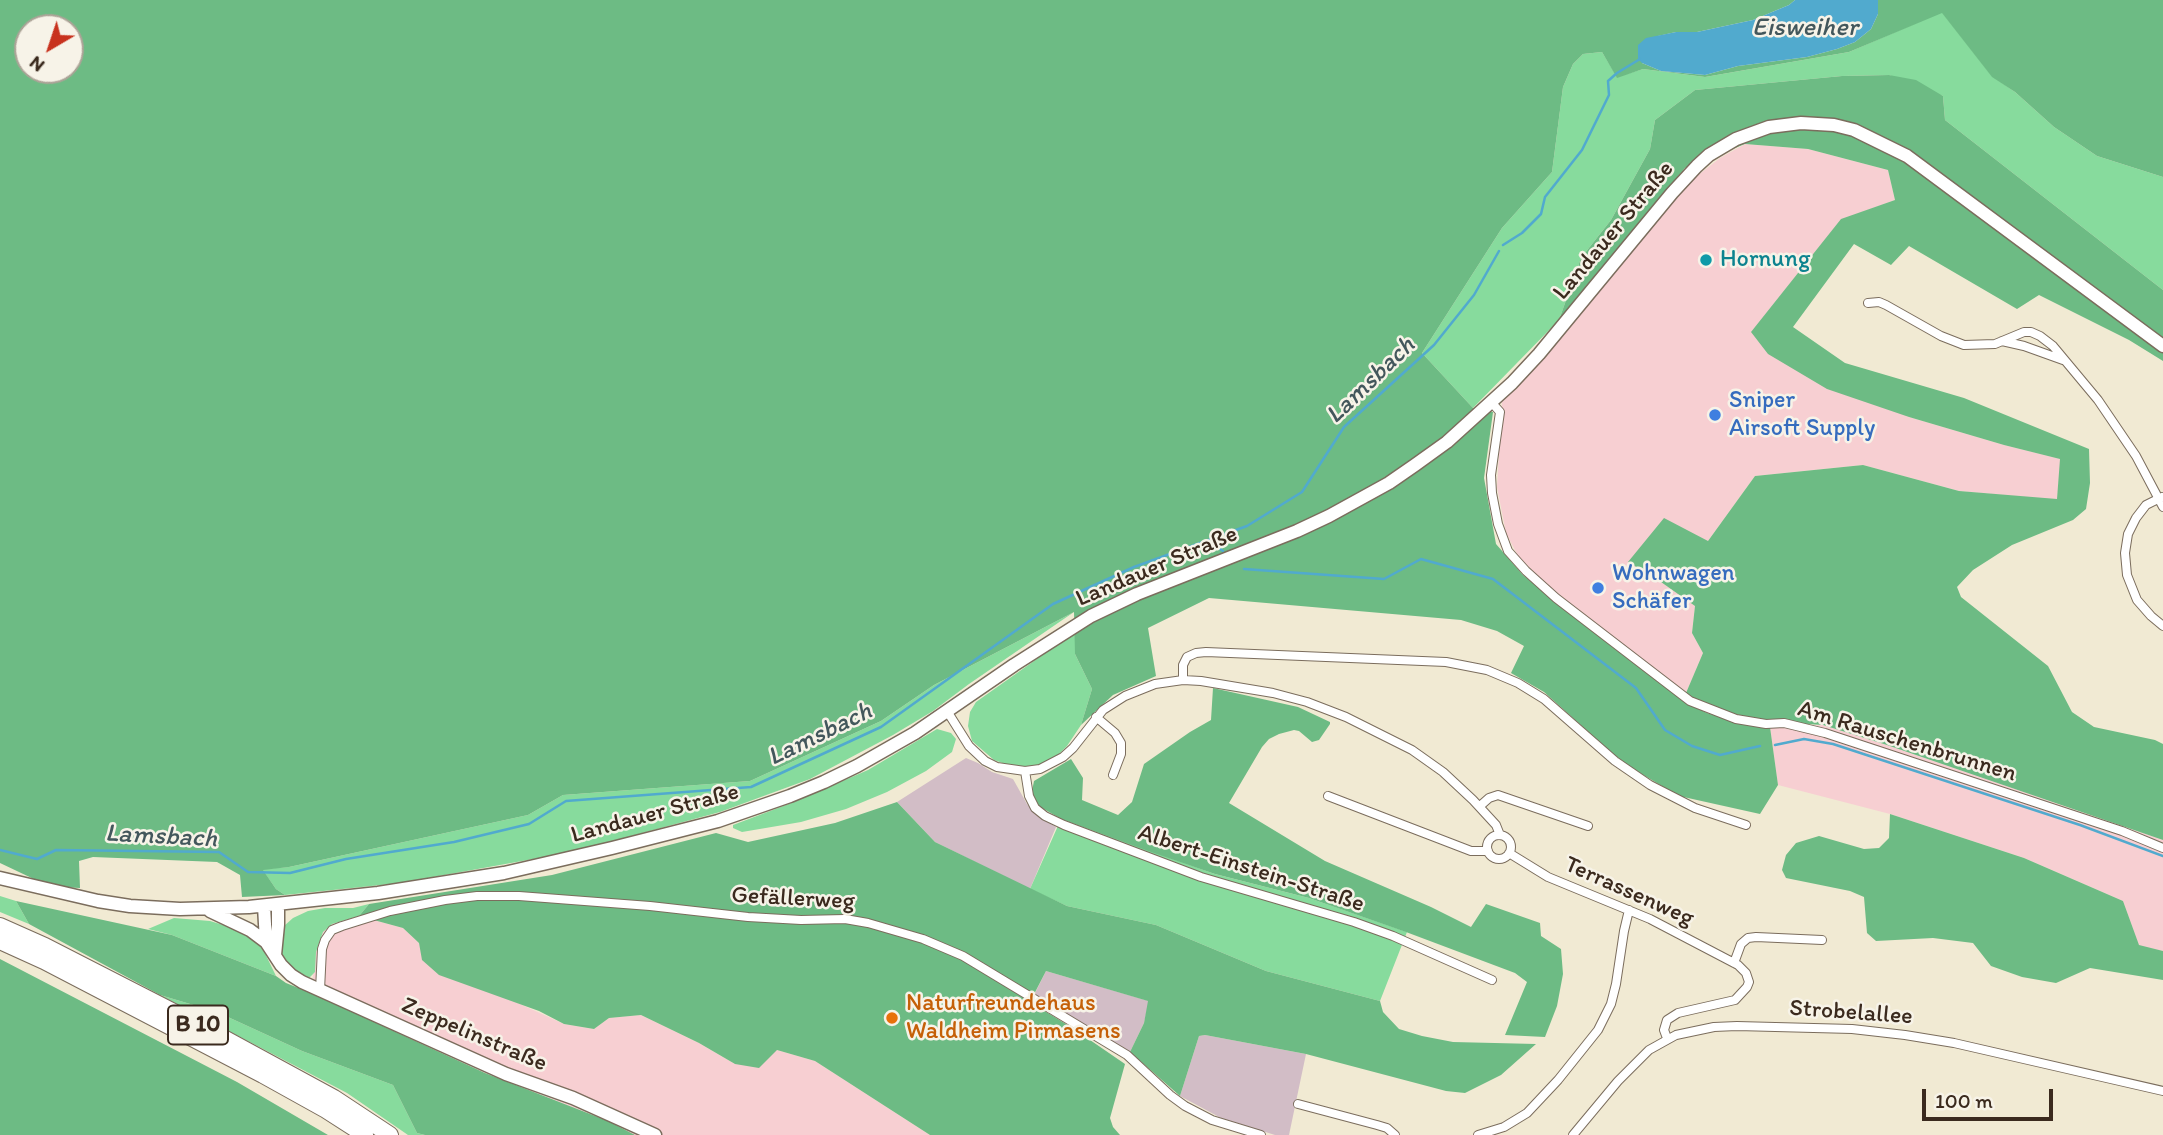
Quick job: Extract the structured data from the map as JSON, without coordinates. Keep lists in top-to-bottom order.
{
  "streets": {
    "highway": ["B 10"],
    "main road": ["Landauer Straße", "Zeppelinstraße"],
    "street": [
      "Am Rauschenbrunnen",
      "Albert-Einstein-Straße",
      "Terrassenweg",
      "Gefällerweg",
      "Strobelallee"
    ]
  },
  "crossings": [
    ["Landauer Straße", "Am Rauschenbrunnen"],
    ["Gefällerweg", "Zeppelinstraße"]
  ],
  "water": ["Eisweiher", "Lamsbach"],
  "places": [
    "Hornung",
    "Sniper Airsoft Supply",
    "Wohnwagen Schäfer",
    "Naturfreundehaus Waldheim Pirmasens"
  ],
  "scale_bar": "100 m",
  "north": "bottom left"
}
